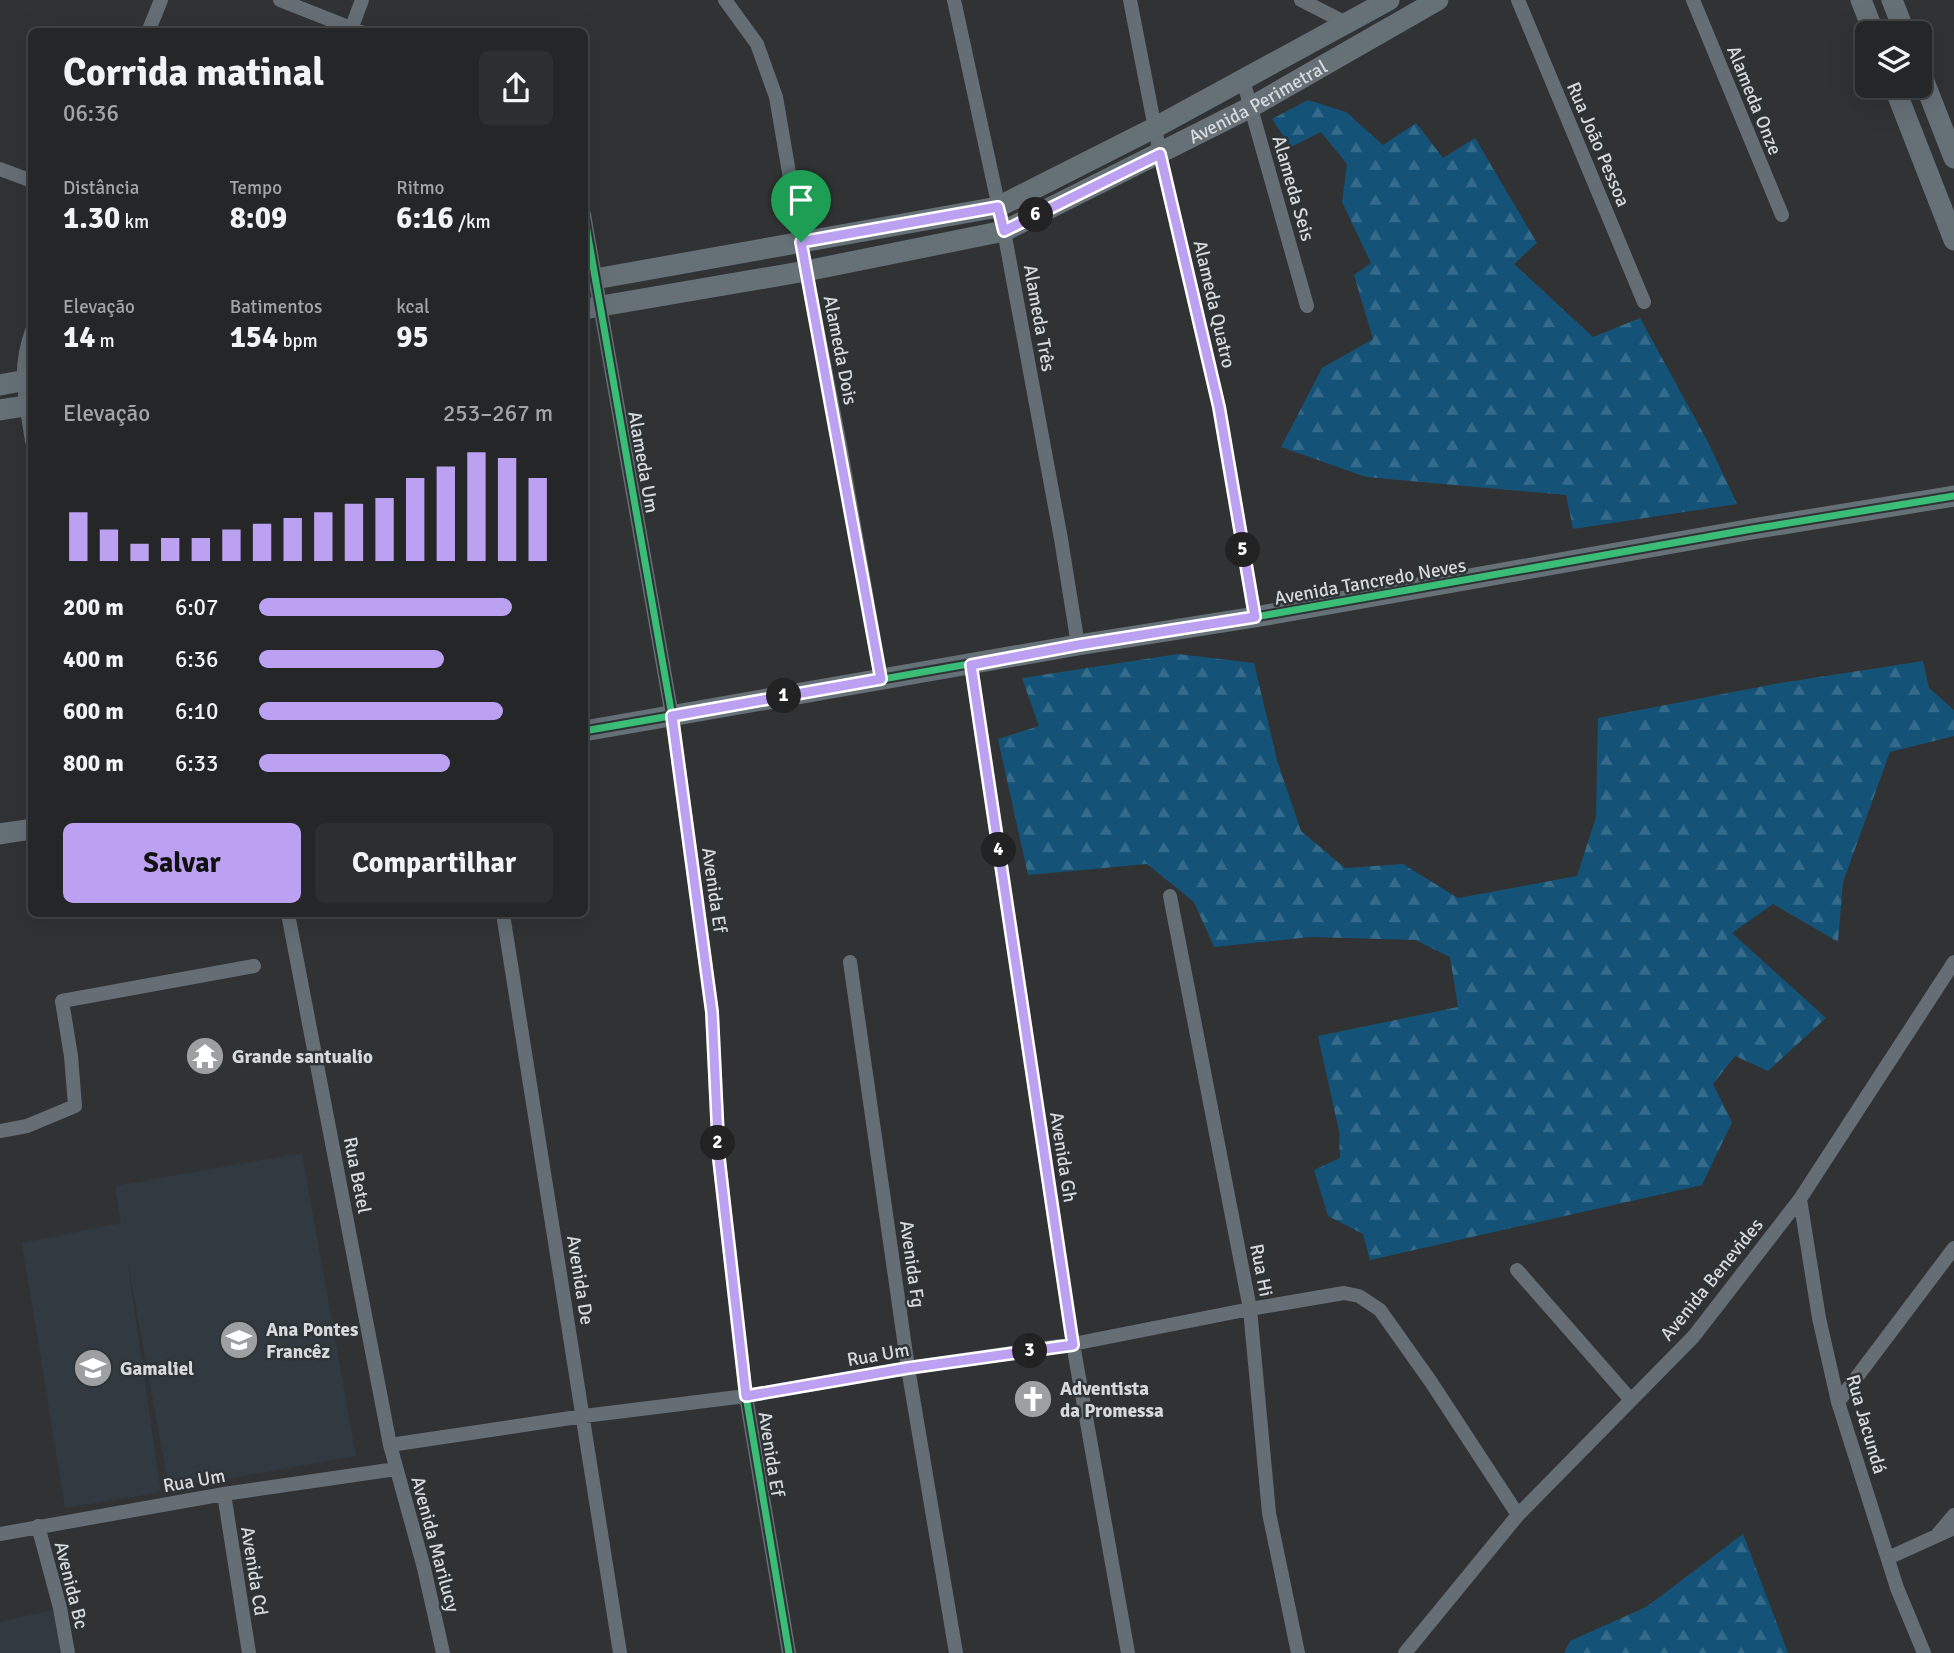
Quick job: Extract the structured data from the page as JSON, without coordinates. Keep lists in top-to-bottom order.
{
  "streets": {
    "street": [
      "Alameda Onze",
      "Avenida Perimetral",
      "Rua João Pessoa",
      "Alameda Seis",
      "Alameda Quatro",
      "Alameda Três",
      "Alameda Dois",
      "Alameda Um",
      "Avenida Tancredo Neves",
      "Avenida Ef",
      "Avenida Gh",
      "Rua Betel",
      "Avenida Fg",
      "Rua Hi",
      "Avenida Benevides",
      "Avenida De",
      "Rua Um",
      "Rua Jacundá",
      "Avenida Marilucy",
      "Avenida Cd",
      "Avenida Bc"
    ]
  },
  "crossings": [
    ["Avenida Perimetral", "Alameda Seis"],
    ["Avenida Perimetral", "Alameda Quatro"],
    ["Avenida Perimetral", "Alameda Três"],
    ["Avenida Perimetral", "Alameda Dois"],
    ["Avenida Perimetral", "Alameda Um"],
    ["Alameda Quatro", "Avenida Tancredo Neves"],
    ["Alameda Três", "Avenida Tancredo Neves"],
    ["Alameda Dois", "Avenida Tancredo Neves"],
    ["Alameda Um", "Avenida Tancredo Neves"],
    ["Alameda Um", "Avenida Ef"],
    ["Avenida Tancredo Neves", "Avenida Ef"],
    ["Avenida Tancredo Neves", "Avenida Gh"],
    ["Avenida Ef", "Rua Um"],
    ["Avenida Gh", "Rua Um"],
    ["Rua Betel", "Rua Um"],
    ["Rua Betel", "Avenida Marilucy"],
    ["Avenida Fg", "Rua Um"],
    ["Rua Hi", "Rua Um"],
    ["Avenida Benevides", "Rua Um"],
    ["Avenida Benevides", "Rua Jacundá"],
    ["Avenida De", "Rua Um"],
    ["Rua Um", "Avenida Marilucy"],
    ["Rua Um", "Avenida Cd"],
    ["Rua Um", "Avenida Bc"]
  ],
  "places": {
    "temple": ["Grande santualio"],
    "school or university": ["Ana Pontes Francêz", "Gamaliel"],
    "church": ["Adventista da Promessa"]
  },
  "page": {
    "heading": ["Corrida matinal", "06:36"],
    "stats": [
      ["Distância", "1.30 km"],
      ["Tempo", "8:09"],
      ["Ritmo", "6:16 /km"],
      ["Elevação", "14 m"],
      ["Batimentos", "154 bpm"],
      ["kcal", "95"]
    ],
    "pins": [
      "6",
      "5",
      "1",
      "4",
      "2",
      "3"
    ],
    "chart": ["Elevação", "253–267 m"],
    "list": [
      {
        "name": "200 m",
        "note": "6:07"
      },
      {
        "name": "400 m",
        "note": "6:36"
      },
      {
        "name": "600 m",
        "note": "6:10"
      },
      {
        "name": "800 m",
        "note": "6:33"
      }
    ],
    "buttons": ["Salvar", "Compartilhar"]
  }
}
